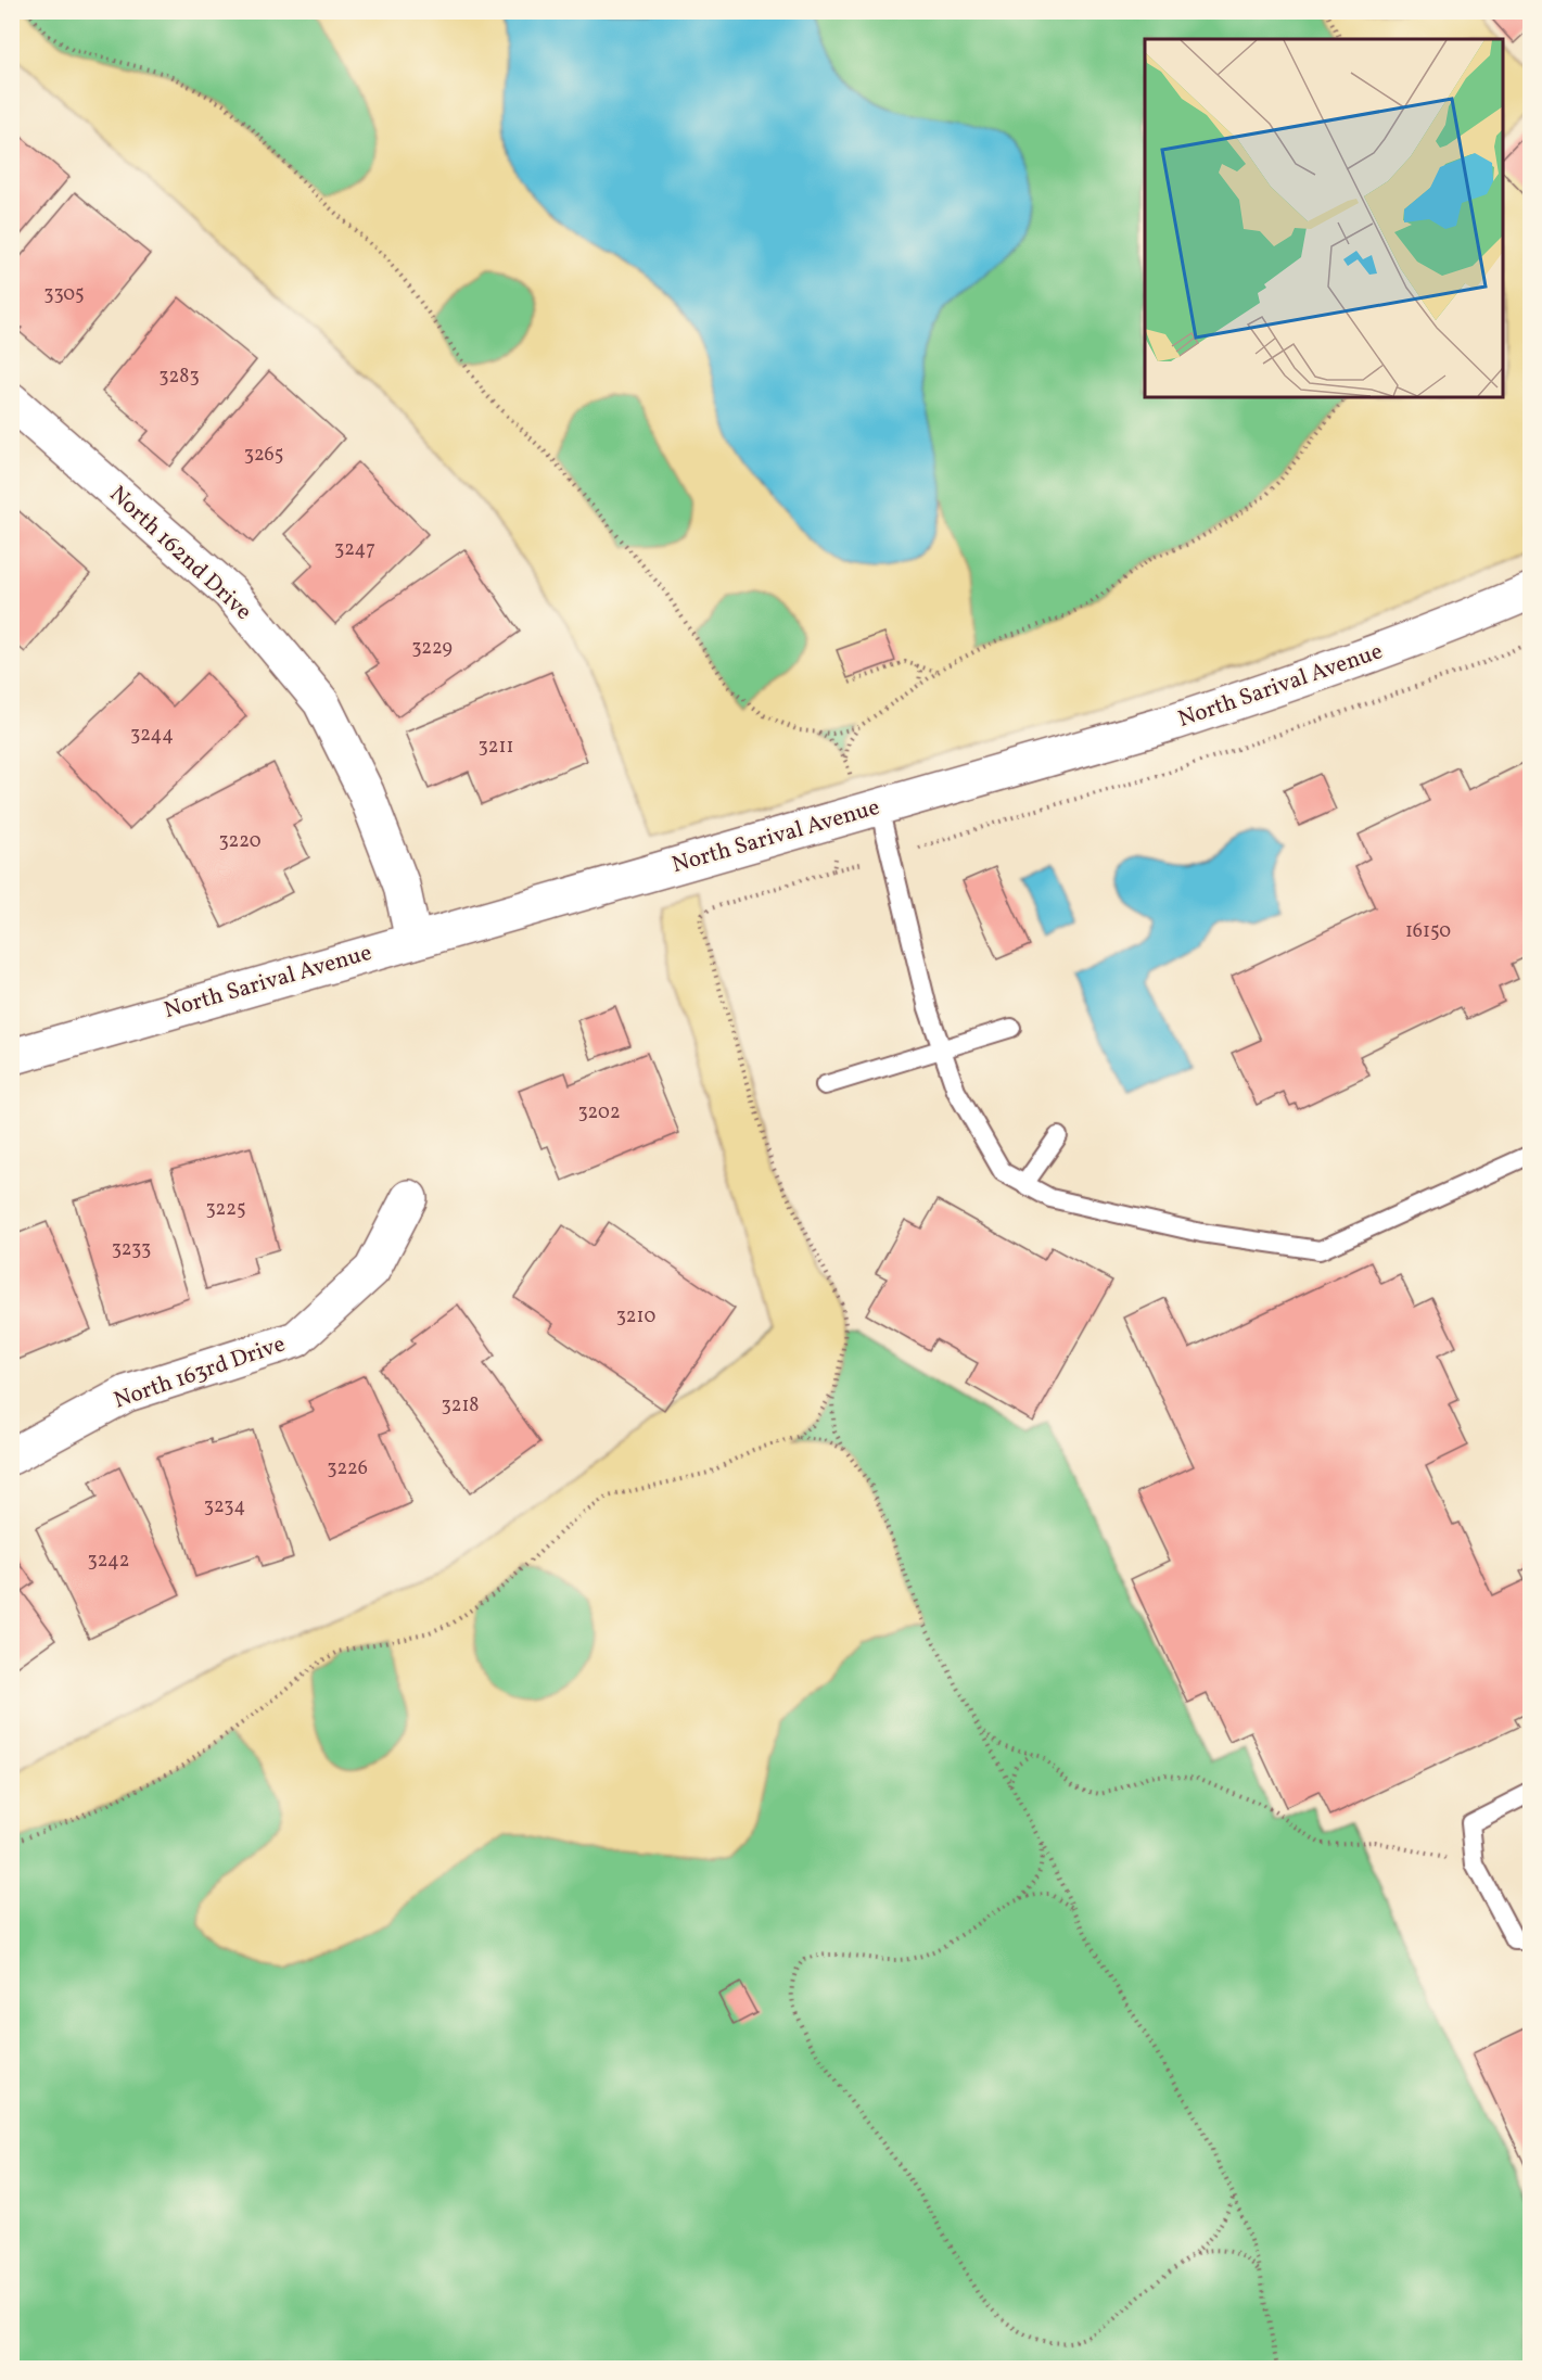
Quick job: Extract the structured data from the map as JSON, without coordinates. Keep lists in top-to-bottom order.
{
  "streets": {
    "street": ["North 162nd Drive", "North Sarival Avenue", "North 163rd Drive"]
  },
  "crossings": [
    ["North 162nd Drive", "North Sarival Avenue"]
  ],
  "house_numbers": [
    "3305",
    "3283",
    "3265",
    "3247",
    "3229",
    "3244",
    "3211",
    "3220",
    "16150",
    "3202",
    "3225",
    "3233",
    "3210",
    "3218",
    "3226",
    "3234",
    "3242"
  ]
}
